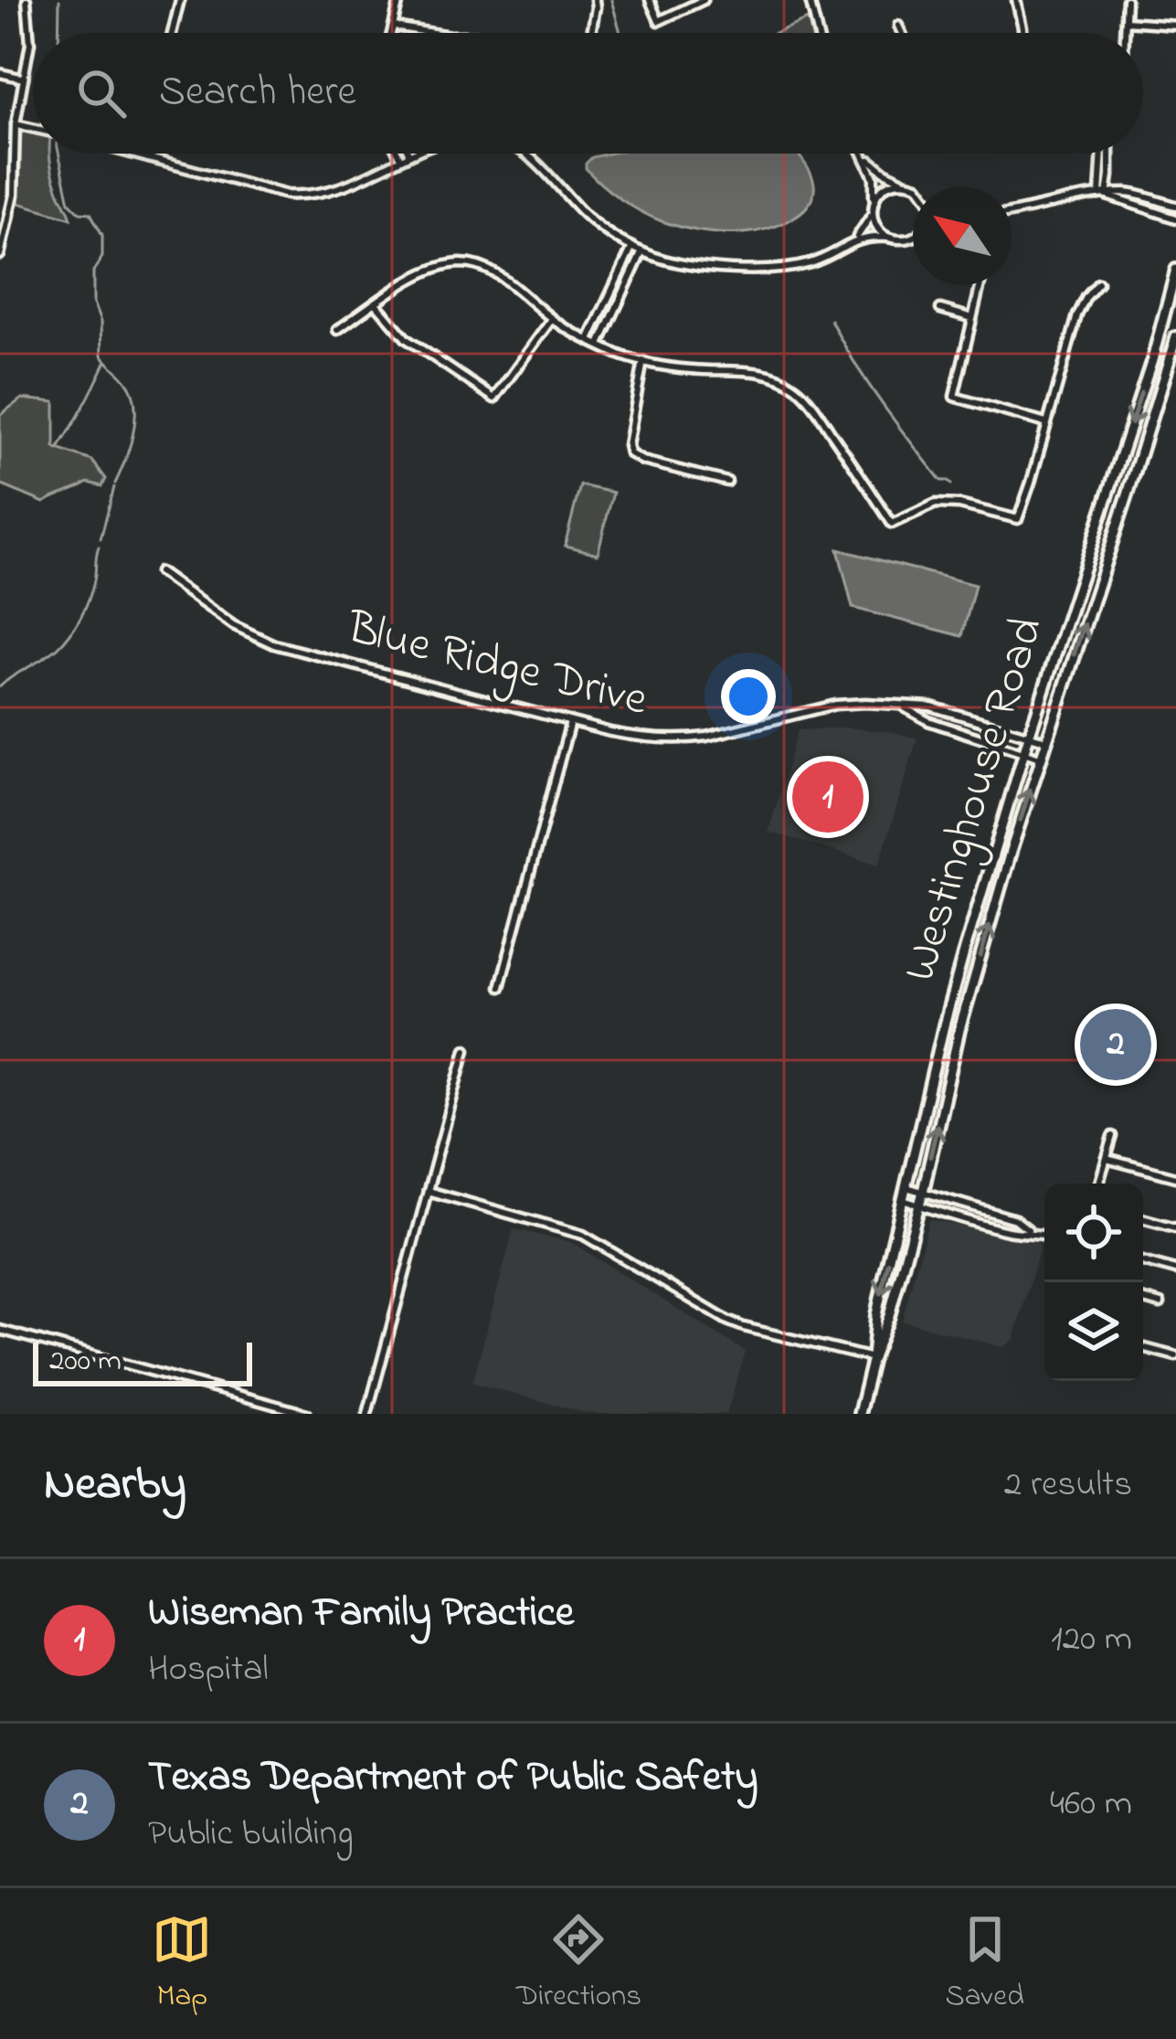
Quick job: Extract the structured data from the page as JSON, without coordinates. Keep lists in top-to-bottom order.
{
  "streets": {
    "main road": ["Westinghouse Road"],
    "street": ["Blue Ridge Drive"]
  },
  "crossings": [
    ["Blue Ridge Drive", "Westinghouse Road"]
  ],
  "scale_bar": "200 m",
  "north": "top left",
  "page": {
    "search": "Search here",
    "pins": ["1", "2"],
    "scale": "200 m",
    "heading": ["Nearby", "2 results"],
    "list": [
      {
        "mark": "1",
        "name": "Wiseman Family Practice",
        "note": "Hospital",
        "value": "120 m"
      },
      {
        "mark": "2",
        "name": "Texas Department of Public Safety",
        "note": "Public building",
        "value": "460 m"
      }
    ],
    "nav": ["Map", "Directions", "Saved"]
  }
}
